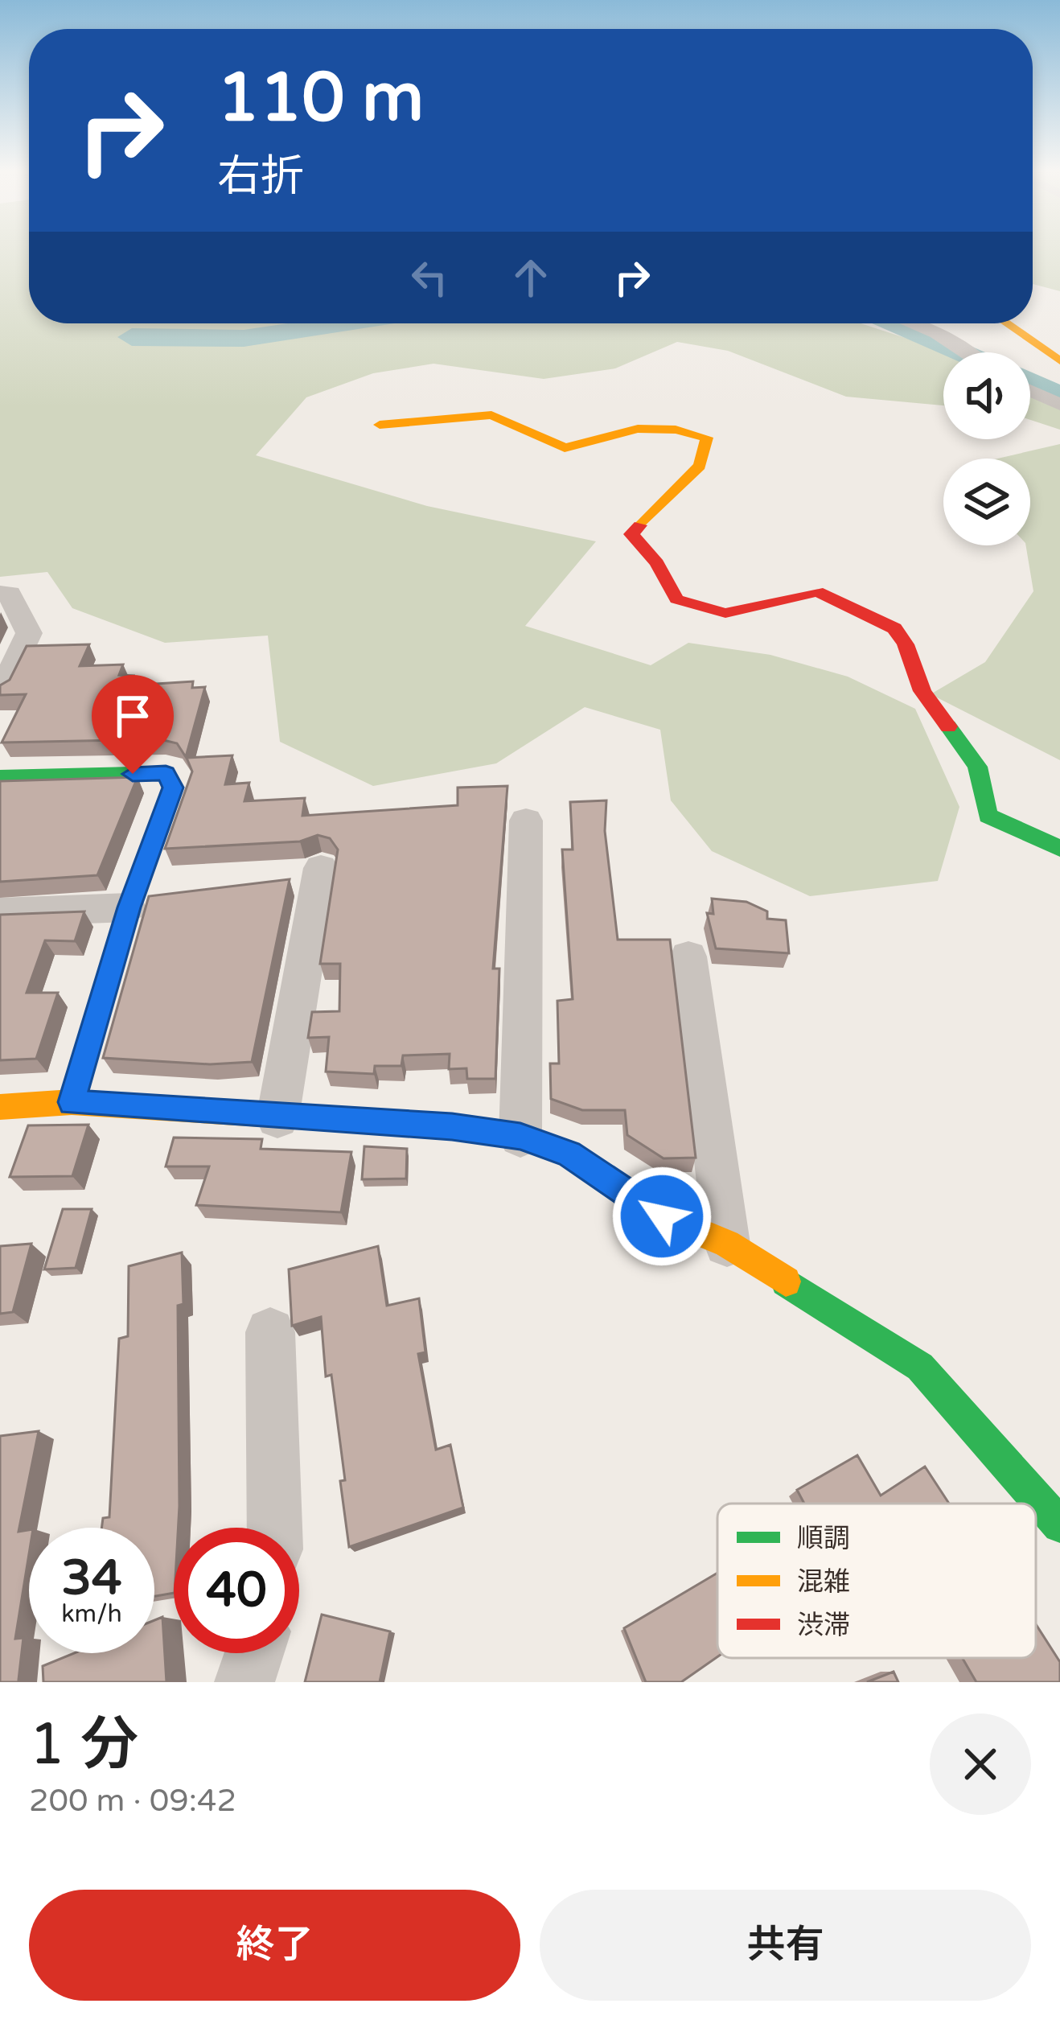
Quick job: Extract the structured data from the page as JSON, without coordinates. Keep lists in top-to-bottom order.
{
  "legend": ["順調", "混雑", "渋滞"],
  "page": {
    "turn": ["110 m", "右折"],
    "speed": "34 km/h",
    "limit": "40",
    "heading": ["1 分", "200 m · 09:42"],
    "buttons": ["終了", "共有"]
  }
}
